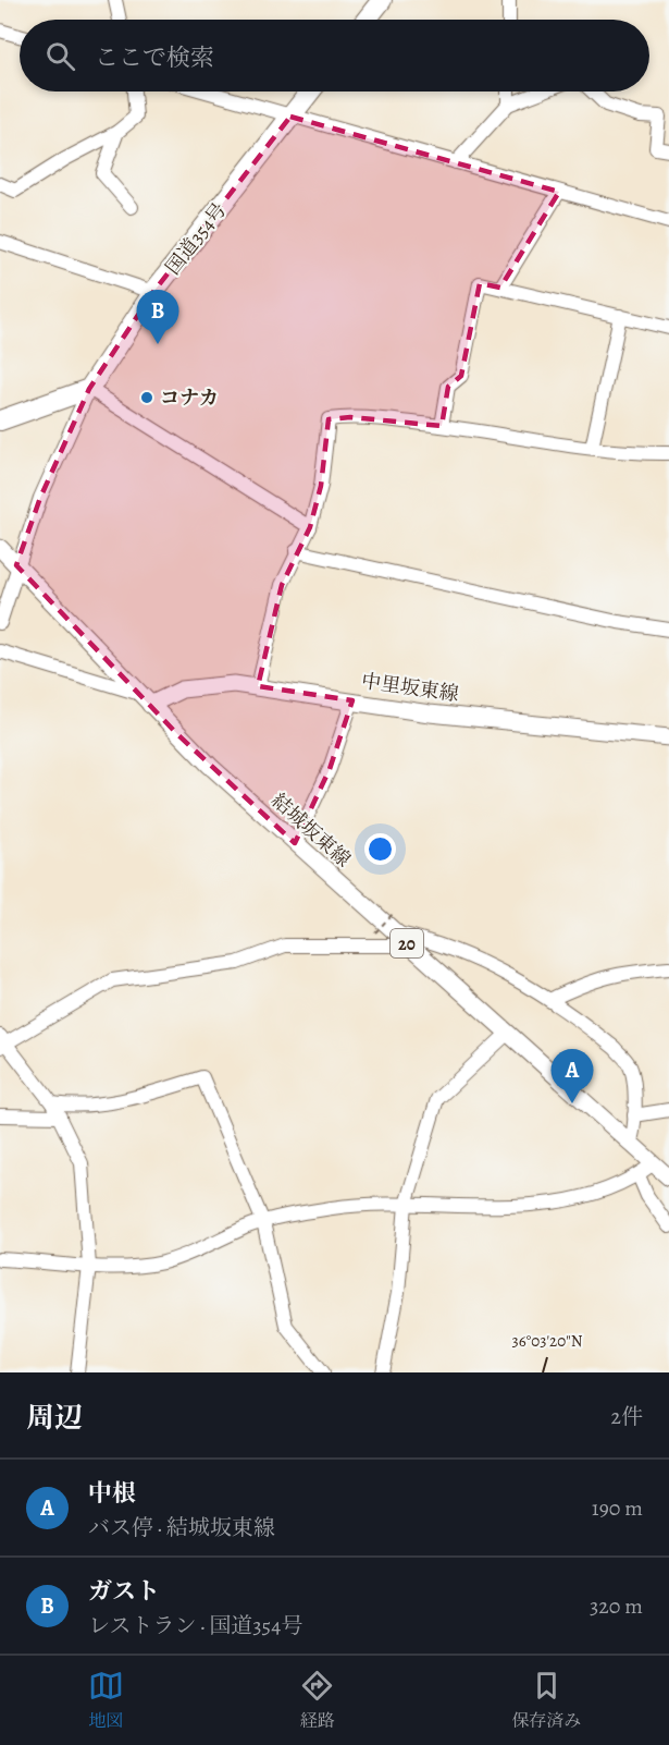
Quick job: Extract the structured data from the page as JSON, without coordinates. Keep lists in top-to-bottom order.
{
  "streets": {
    "highway": ["国道354号"],
    "main road": ["中里坂東線", "結城坂東線", "20"]
  },
  "crossings": [
    ["中里坂東線", "結城坂東線"]
  ],
  "places": ["コナカ"],
  "page": {
    "search": "ここで検索",
    "pins": ["B", "A"],
    "heading": ["周辺", "2件"],
    "list": [
      {
        "mark": "A",
        "name": "中根",
        "note": "バス停 · 結城坂東線",
        "value": "190 m"
      },
      {
        "mark": "B",
        "name": "ガスト",
        "note": "レストラン · 国道354号",
        "value": "320 m"
      }
    ],
    "nav": ["地図", "経路", "保存済み"]
  },
  "coordinates": ["36°03'20\"N"]
}
